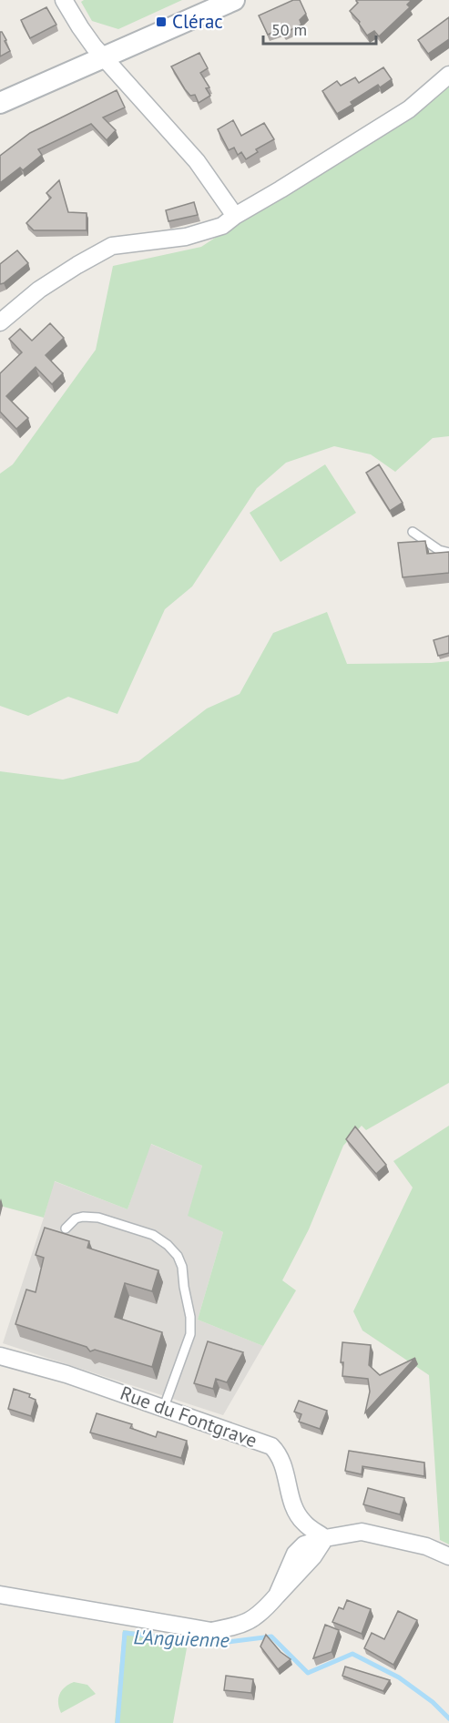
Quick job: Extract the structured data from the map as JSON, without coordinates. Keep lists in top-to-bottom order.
{
  "streets": {
    "street": ["Rue du Fontgrave"]
  },
  "water": ["L'Anguienne"],
  "places": {
    "transit": ["Clérac"]
  },
  "scale_bar": "50 m"
}
